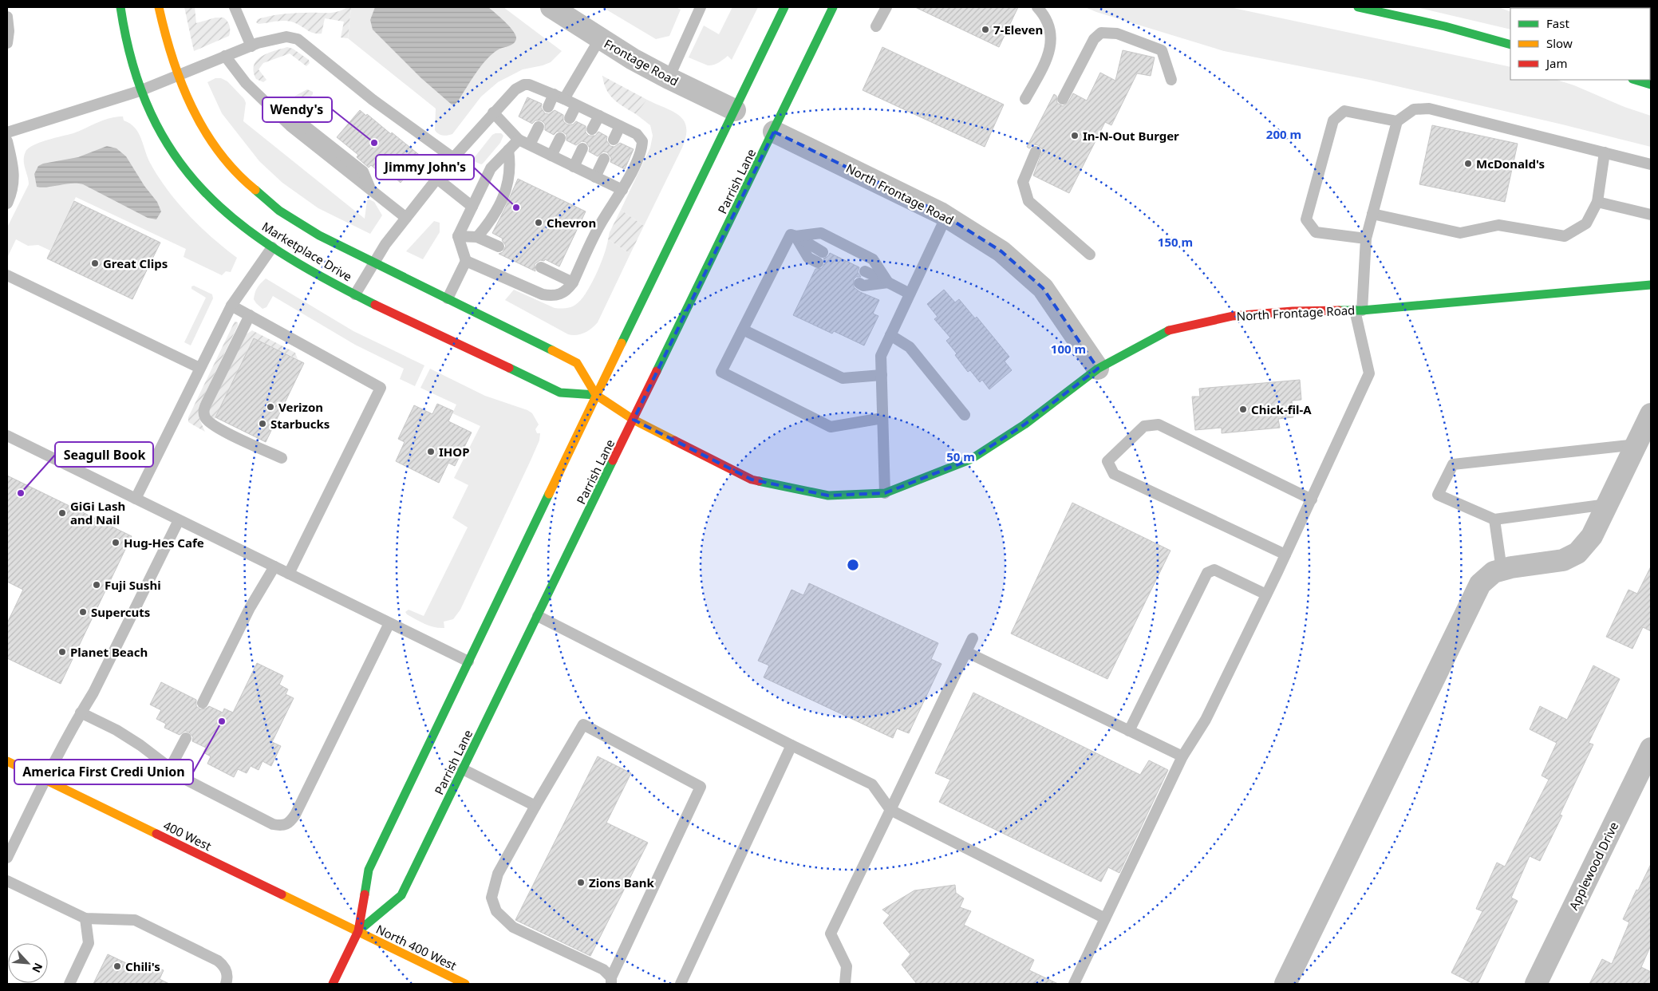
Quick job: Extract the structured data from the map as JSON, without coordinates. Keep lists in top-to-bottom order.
{
  "streets": {
    "main road": [
      "Parrish Lane",
      "North Frontage Road",
      "Marketplace Drive",
      "400 West",
      "North 400 West"
    ],
    "street": ["Frontage Road", "Applewood Drive"]
  },
  "crossings": [
    ["Frontage Road", "Parrish Lane"],
    ["Parrish Lane", "North Frontage Road"],
    ["Parrish Lane", "Marketplace Drive"],
    ["Parrish Lane", "400 West"],
    ["Parrish Lane", "North 400 West"],
    ["North Frontage Road", "Marketplace Drive"],
    ["400 West", "North 400 West"]
  ],
  "places": [
    "7-Eleven",
    "In-N-Out Burger",
    "Wendy's",
    "McDonald's",
    "Jimmy John's",
    "Chevron",
    "Great Clips",
    "Verizon",
    "Chick-fil-A",
    "Starbucks",
    "IHOP",
    "Seagull Book",
    "GiGi Lash and Nail",
    "Hug-Hes Cafe",
    "Fuji Sushi",
    "Supercuts",
    "Planet Beach",
    "America First Credi Union",
    "Zions Bank",
    "Chili's"
  ],
  "legend": ["Fast", "Slow", "Jam"],
  "north": "bottom right",
  "rings": [
    "200 m",
    "150 m",
    "100 m",
    "50 m"
  ]
}
